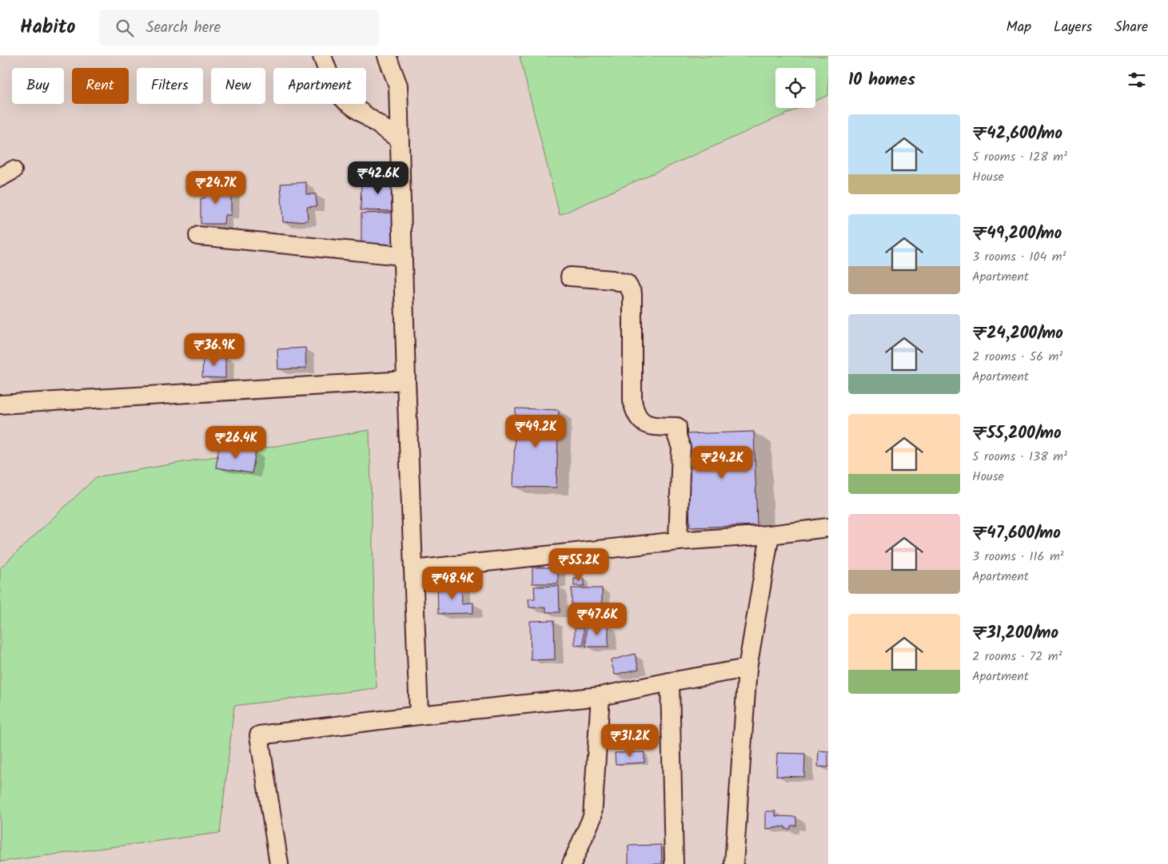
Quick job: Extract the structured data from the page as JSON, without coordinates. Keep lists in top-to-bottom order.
{
  "page": {
    "header": "Habito",
    "search": "Search here",
    "nav": ["Map", "Layers", "Share"],
    "heading": "10 homes",
    "chip": [
      "Buy",
      "Rent",
      "Filters",
      "New",
      "Apartment"
    ],
    "list": [
      {
        "name": "₹42,600/mo",
        "note": "5 rooms · 128 m² · House"
      },
      {
        "name": "₹49,200/mo",
        "note": "3 rooms · 104 m² · Apartment"
      },
      {
        "name": "₹24,200/mo",
        "note": "2 rooms · 56 m² · Apartment"
      },
      {
        "name": "₹55,200/mo",
        "note": "5 rooms · 138 m² · House"
      },
      {
        "name": "₹47,600/mo",
        "note": "3 rooms · 116 m² · Apartment"
      },
      {
        "name": "₹31,200/mo",
        "note": "2 rooms · 72 m² · Apartment"
      }
    ],
    "price": [
      "₹42.6K",
      "₹24.7K",
      "₹36.9K",
      "₹49.2K",
      "₹26.4K",
      "₹24.2K",
      "₹55.2K",
      "₹48.4K",
      "₹47.6K",
      "₹31.2K"
    ]
  }
}
